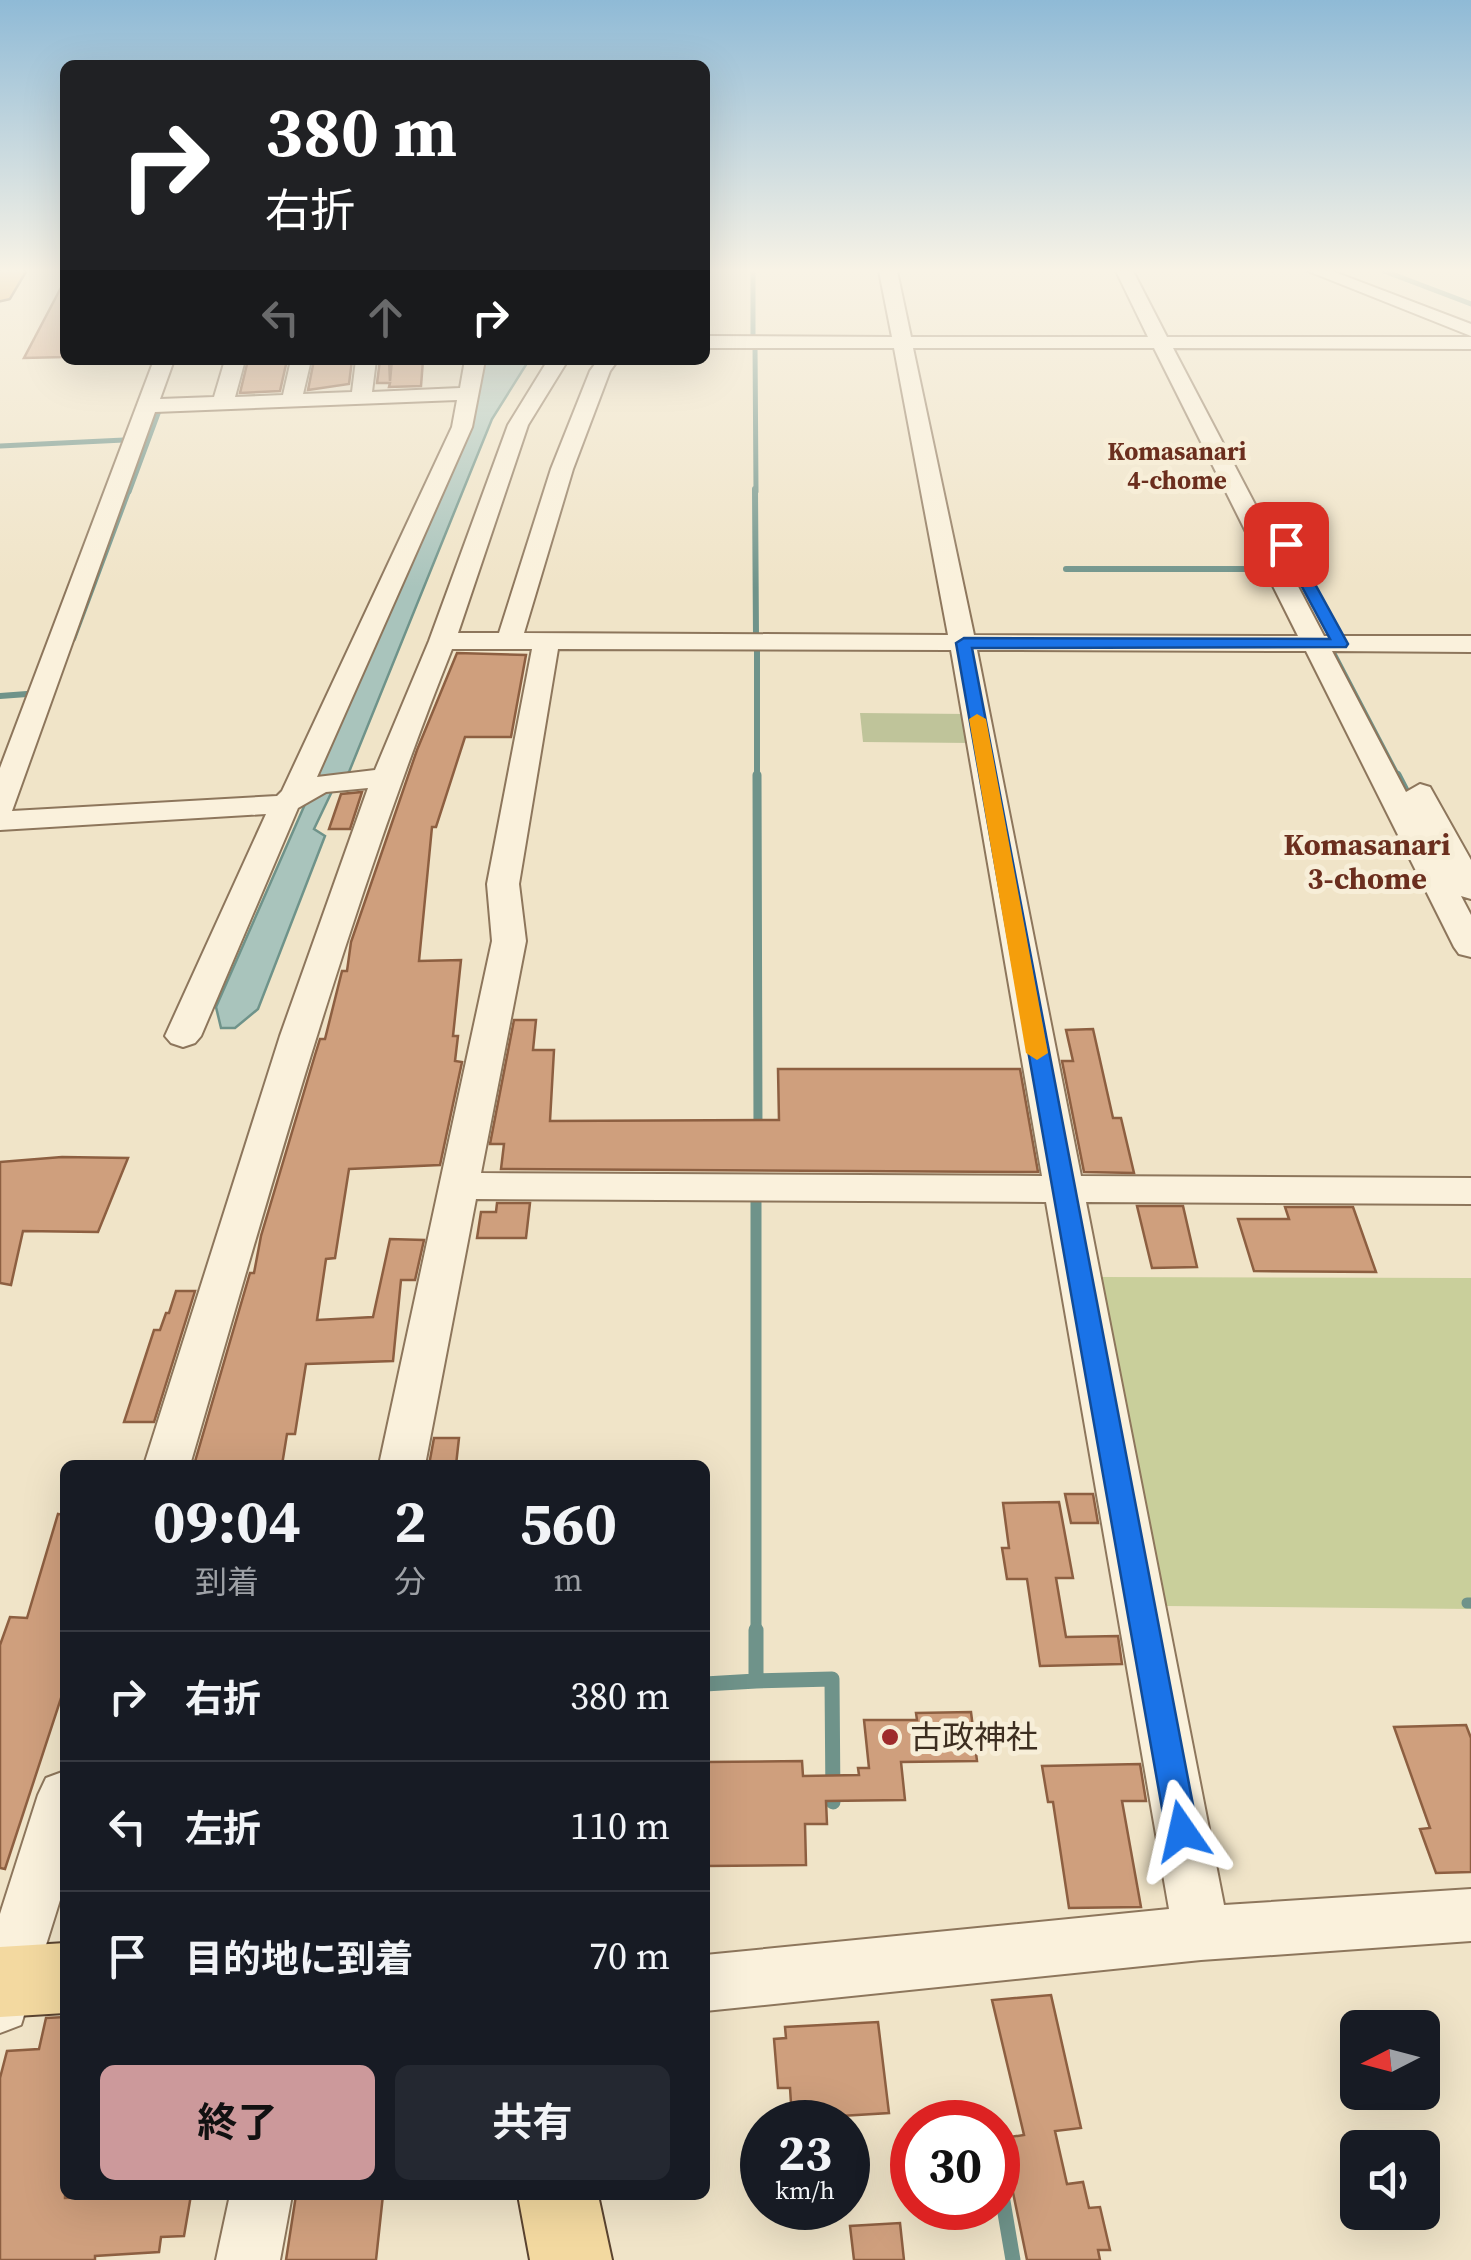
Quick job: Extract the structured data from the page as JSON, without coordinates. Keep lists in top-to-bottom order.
{
  "districts": ["Komasanari 4-chome", "Komasanari 3-chome"],
  "places": ["古政神社"],
  "north": "left",
  "page": {
    "turn": ["380 m", "右折"],
    "eta": [
      "09:04",
      "到着",
      "2",
      "分",
      "560",
      "m"
    ],
    "list": [
      {
        "name": "右折",
        "value": "380 m"
      },
      {
        "name": "左折",
        "value": "110 m"
      },
      {
        "name": "目的地に到着",
        "value": "70 m"
      }
    ],
    "buttons": ["終了", "共有"],
    "speed": "23 km/h",
    "limit": "30"
  }
}
